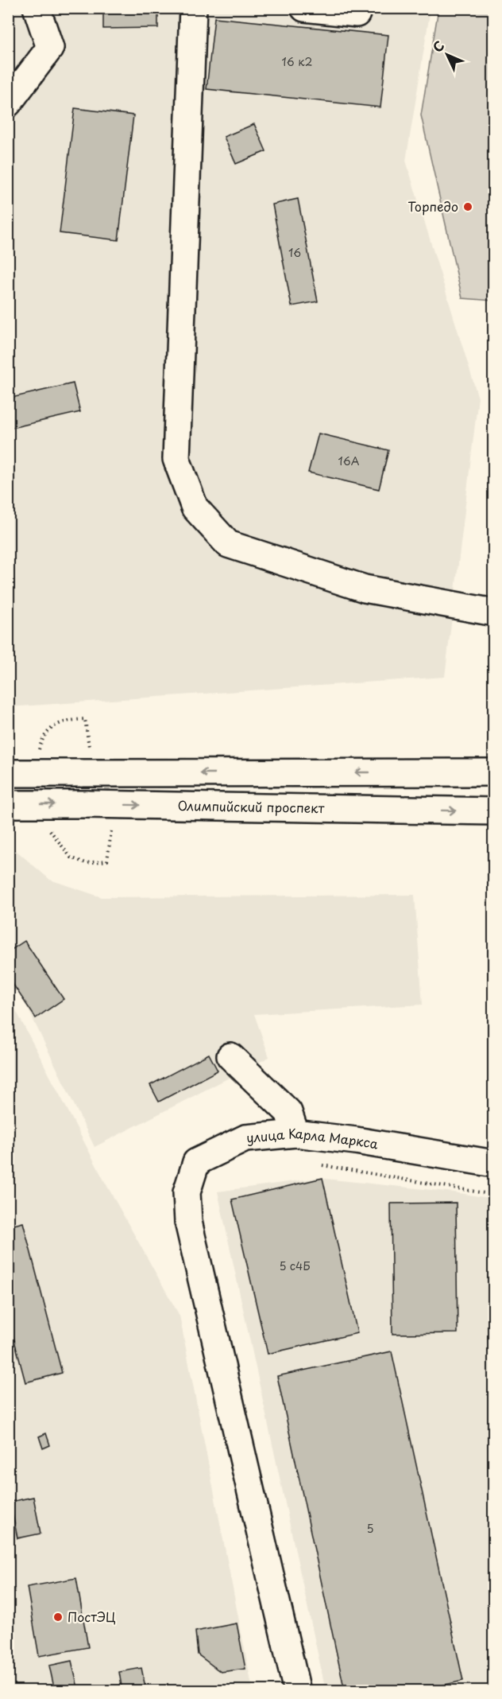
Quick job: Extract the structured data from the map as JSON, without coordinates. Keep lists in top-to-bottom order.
{
  "streets": {
    "main road": ["Олимпийский проспект", "улица Карла Маркса"]
  },
  "places": ["Торпедо", "ПостЭЦ"],
  "house_numbers": [
    "16 к2",
    "16",
    "16А",
    "5 с4Б",
    "5"
  ],
  "north": "top left"
}
